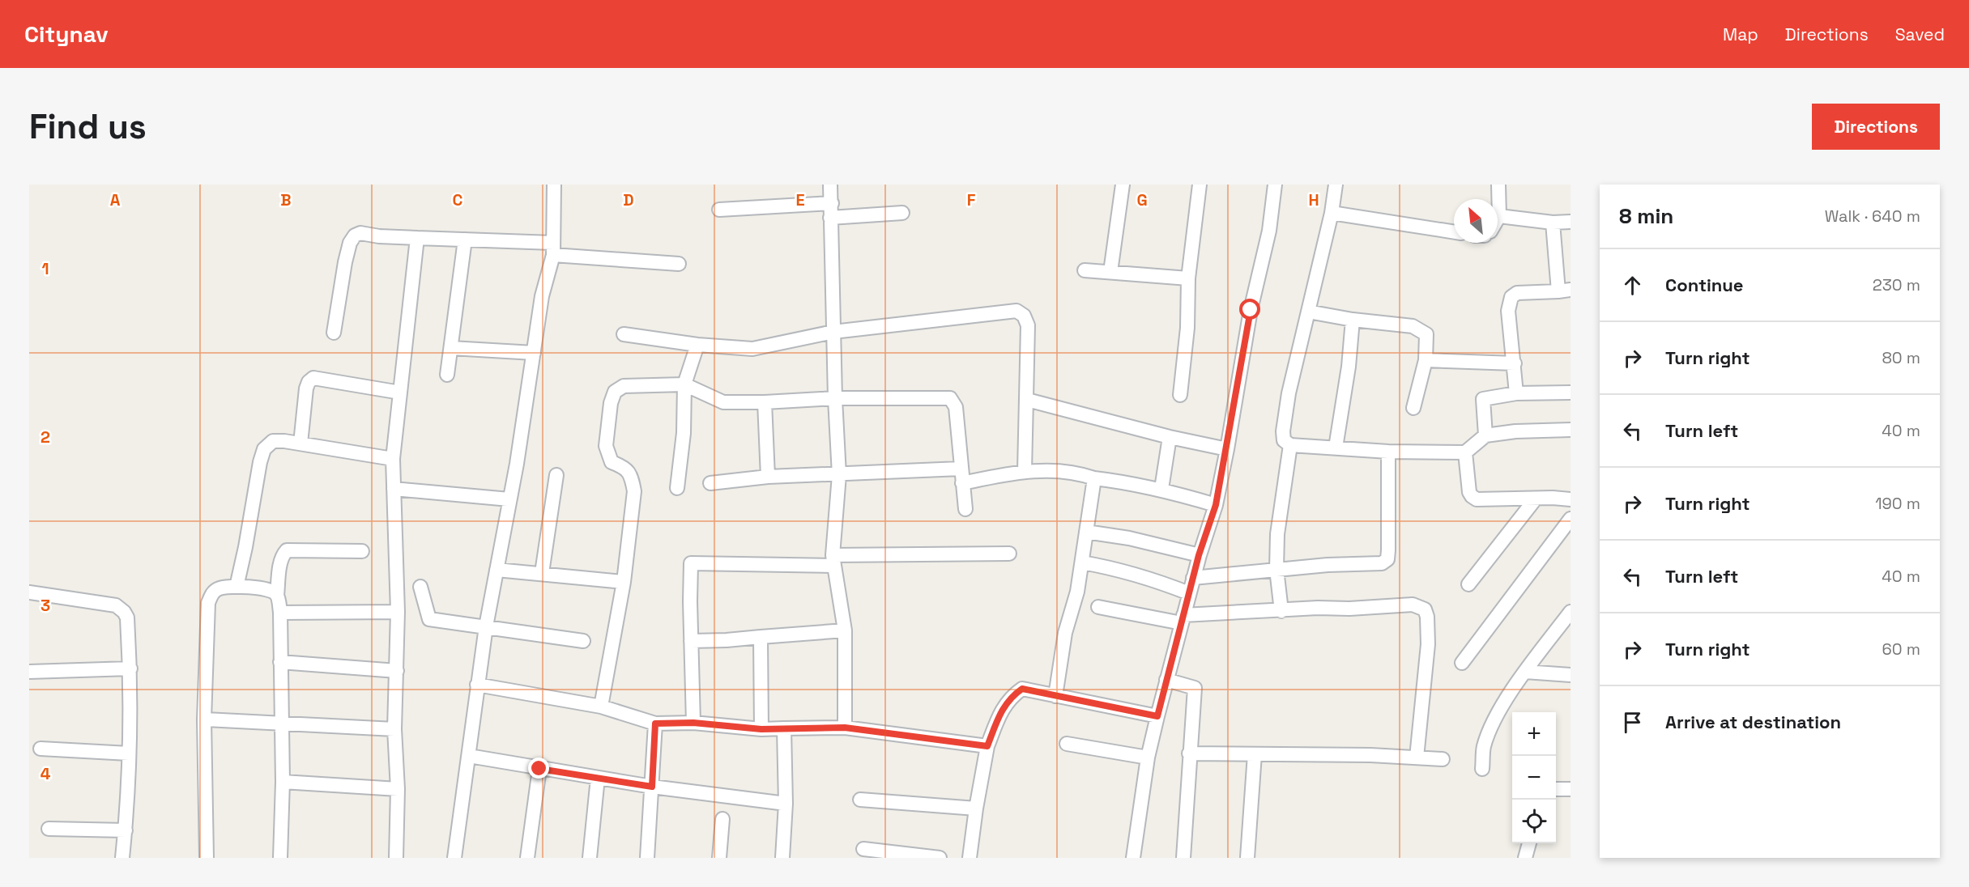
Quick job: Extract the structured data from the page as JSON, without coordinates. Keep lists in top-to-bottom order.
{
  "north": "top left",
  "page": {
    "header": "Citynav",
    "nav": ["Map", "Directions", "Saved"],
    "buttons": "Directions",
    "title": "Find us",
    "heading": ["8 min", "Walk · 640 m"],
    "list": [
      ["Continue", "230 m"],
      ["Turn right", "80 m"],
      ["Turn left", "40 m"],
      ["Turn right", "190 m"],
      ["Turn left", "40 m"],
      ["Turn right", "60 m"],
      "Arrive at destination"
    ],
    "map_buttons": ["+", "−"]
  },
  "grid": {
    "columns": [
      "A",
      "B",
      "C",
      "D",
      "E",
      "F",
      "G",
      "H"
    ],
    "rows": [
      "1",
      "2",
      "3",
      "4"
    ]
  }
}
